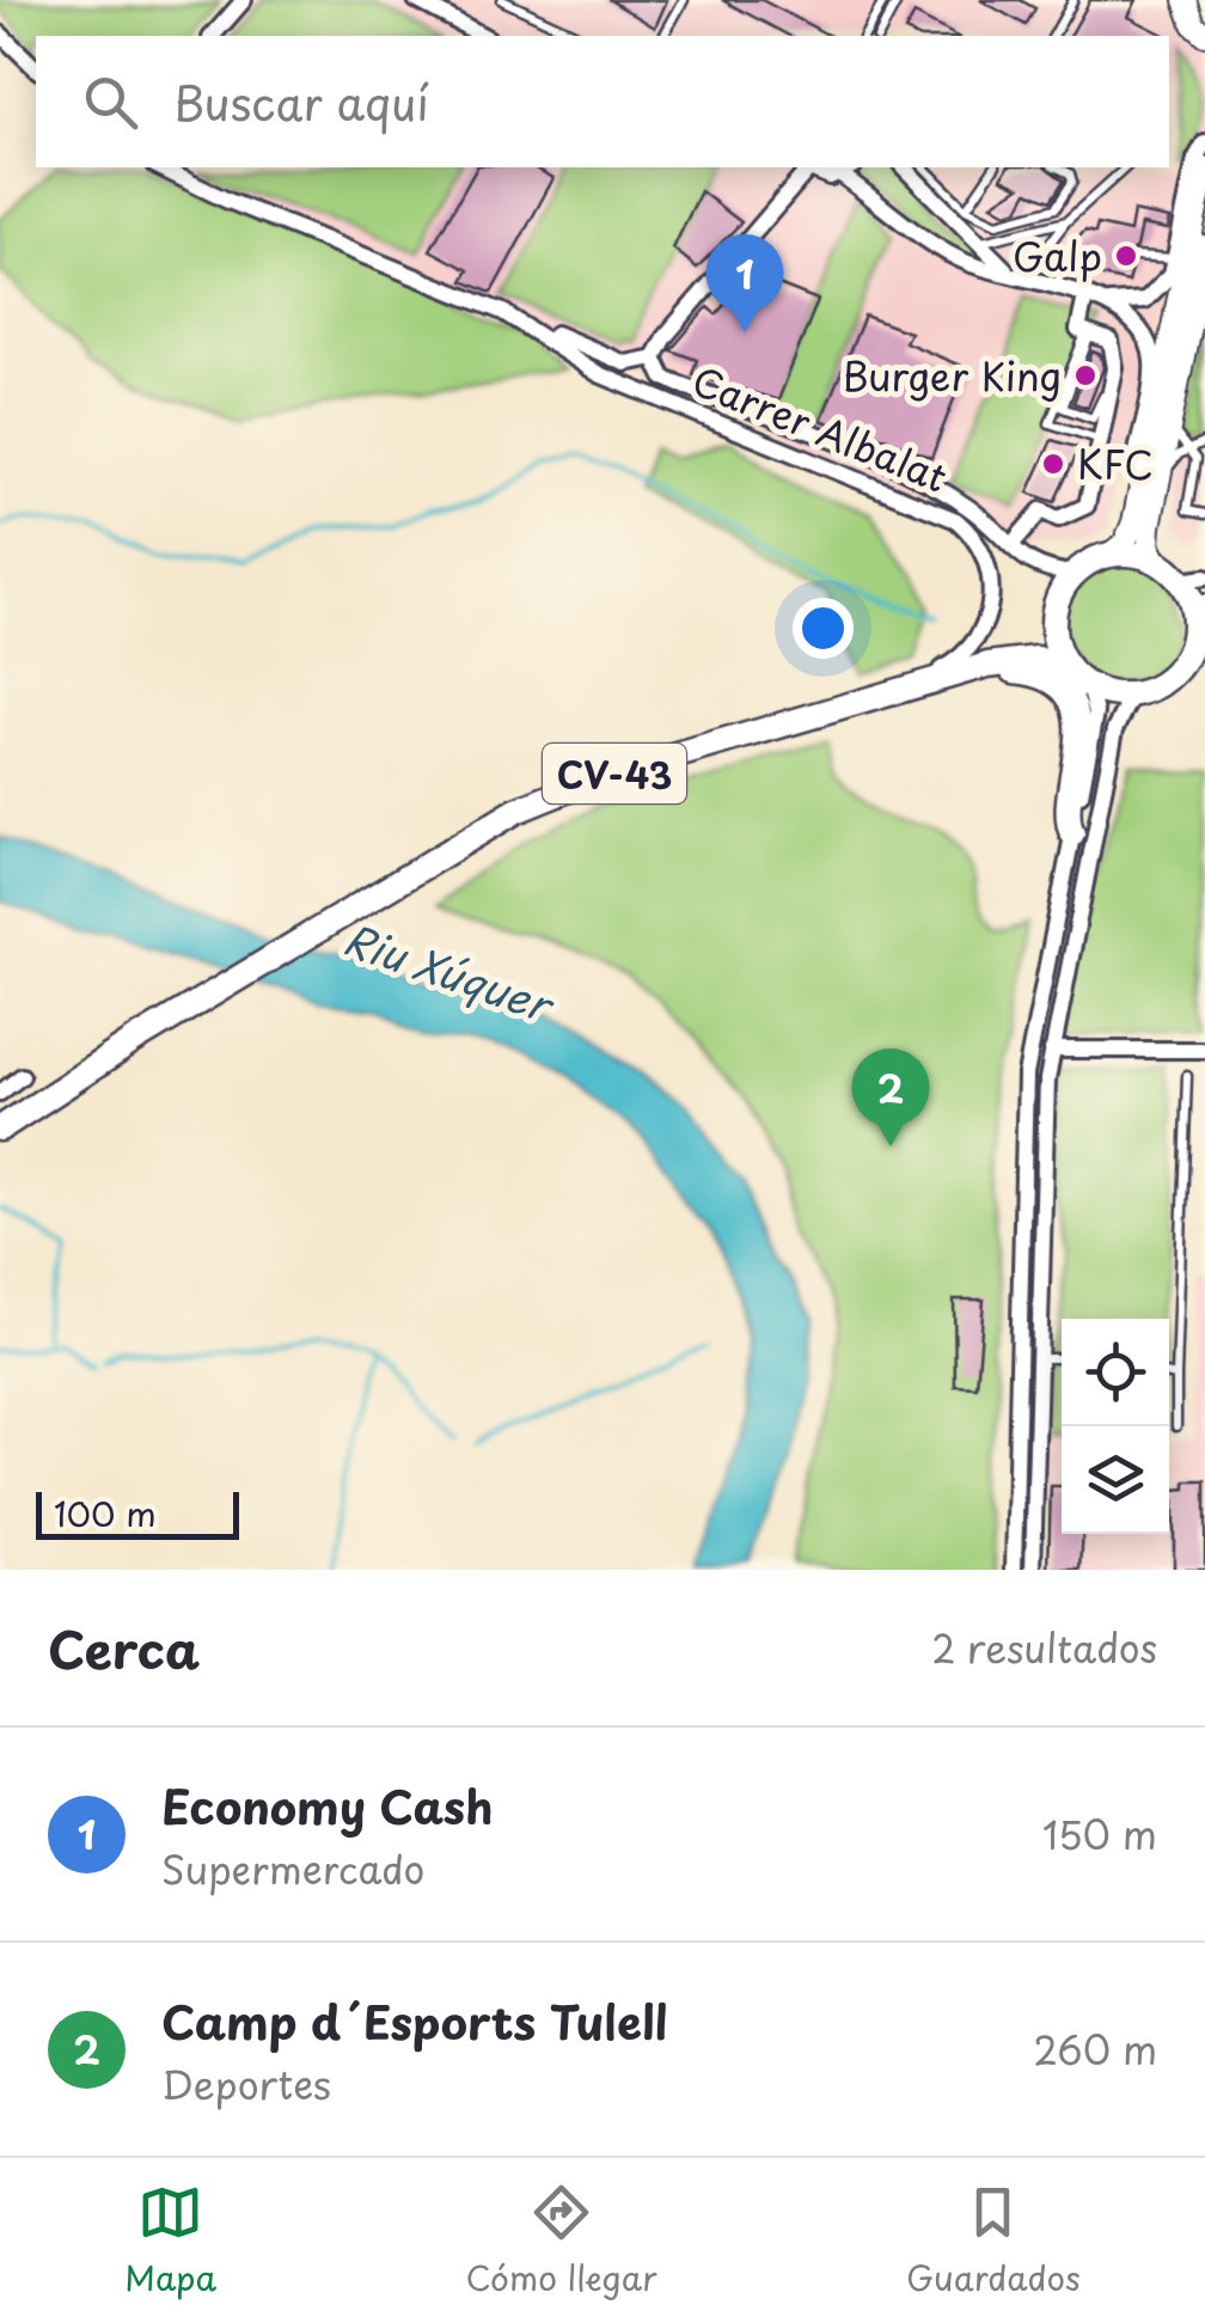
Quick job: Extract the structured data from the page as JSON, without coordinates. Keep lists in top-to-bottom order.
{
  "streets": {
    "main road": ["CV-43"],
    "street": ["Carrer Albalat"]
  },
  "crossings": [
    ["Carrer Albalat", "CV-43"]
  ],
  "water": ["Riu Xúquer"],
  "places": ["Galp", "Burger King", "KFC"],
  "scale_bar": "100 m",
  "page": {
    "search": "Buscar aquí",
    "pins": ["1", "2"],
    "scale": "100 m",
    "heading": ["Cerca", "2 resultados"],
    "list": [
      {
        "mark": "1",
        "name": "Economy Cash",
        "note": "Supermercado",
        "value": "150 m"
      },
      {
        "mark": "2",
        "name": "Camp d´Esports Tulell",
        "note": "Deportes",
        "value": "260 m"
      }
    ],
    "nav": ["Mapa", "Cómo llegar", "Guardados"]
  }
}
